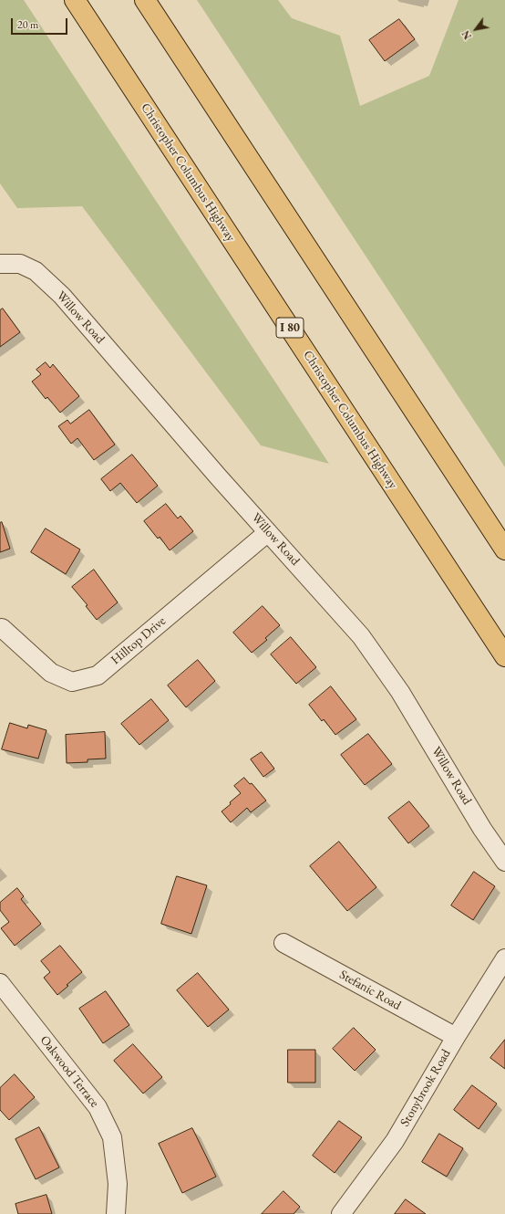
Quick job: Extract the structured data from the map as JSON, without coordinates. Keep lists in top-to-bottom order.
{
  "streets": {
    "highway": ["Christopher Columbus Highway", "I 80"],
    "street": [
      "Willow Road",
      "Hilltop Drive",
      "Stefanic Road",
      "Oakwood Terrace",
      "Stonybrook Road"
    ]
  },
  "crossings": [
    ["Willow Road", "Hilltop Drive"],
    ["Stefanic Road", "Stonybrook Road"]
  ],
  "scale_bar": "20 m",
  "north": "bottom left"
}
